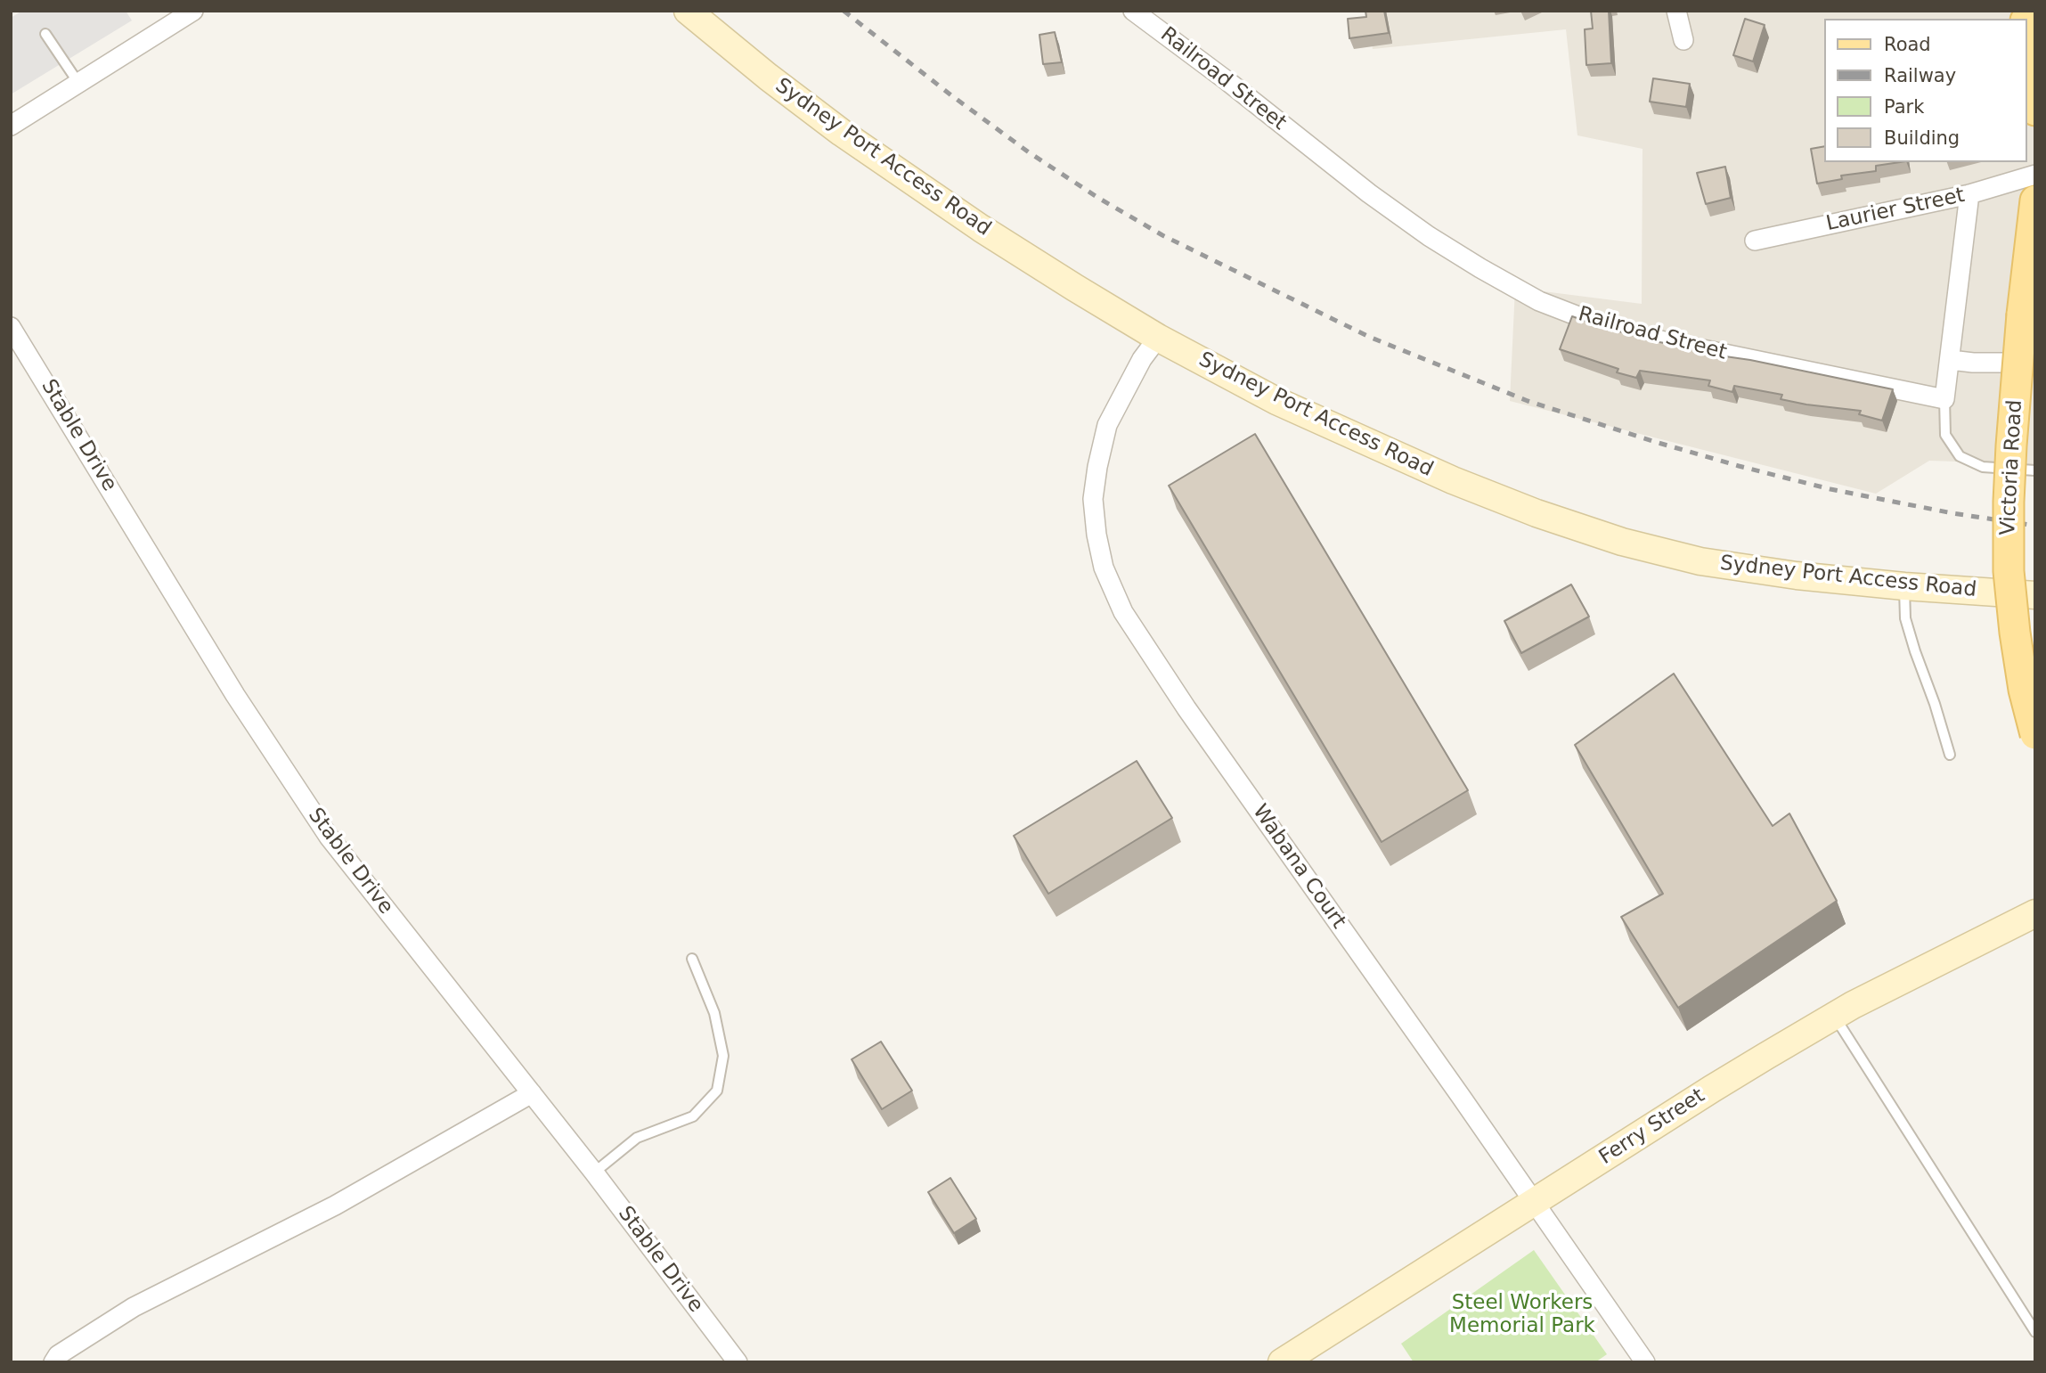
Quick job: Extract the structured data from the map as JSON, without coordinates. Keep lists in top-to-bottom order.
{
  "streets": {
    "main road": ["Victoria Road"],
    "street": [
      "Railroad Street",
      "Sydney Port Access Road",
      "Laurier Street",
      "Stable Drive",
      "Wabana Court",
      "Ferry Street"
    ]
  },
  "crossings": [
    ["Sydney Port Access Road", "Wabana Court"],
    ["Wabana Court", "Ferry Street"]
  ],
  "parks": ["Steel Workers Memorial Park"],
  "legend": [
    "Road",
    "Railway",
    "Park",
    "Building"
  ]
}
